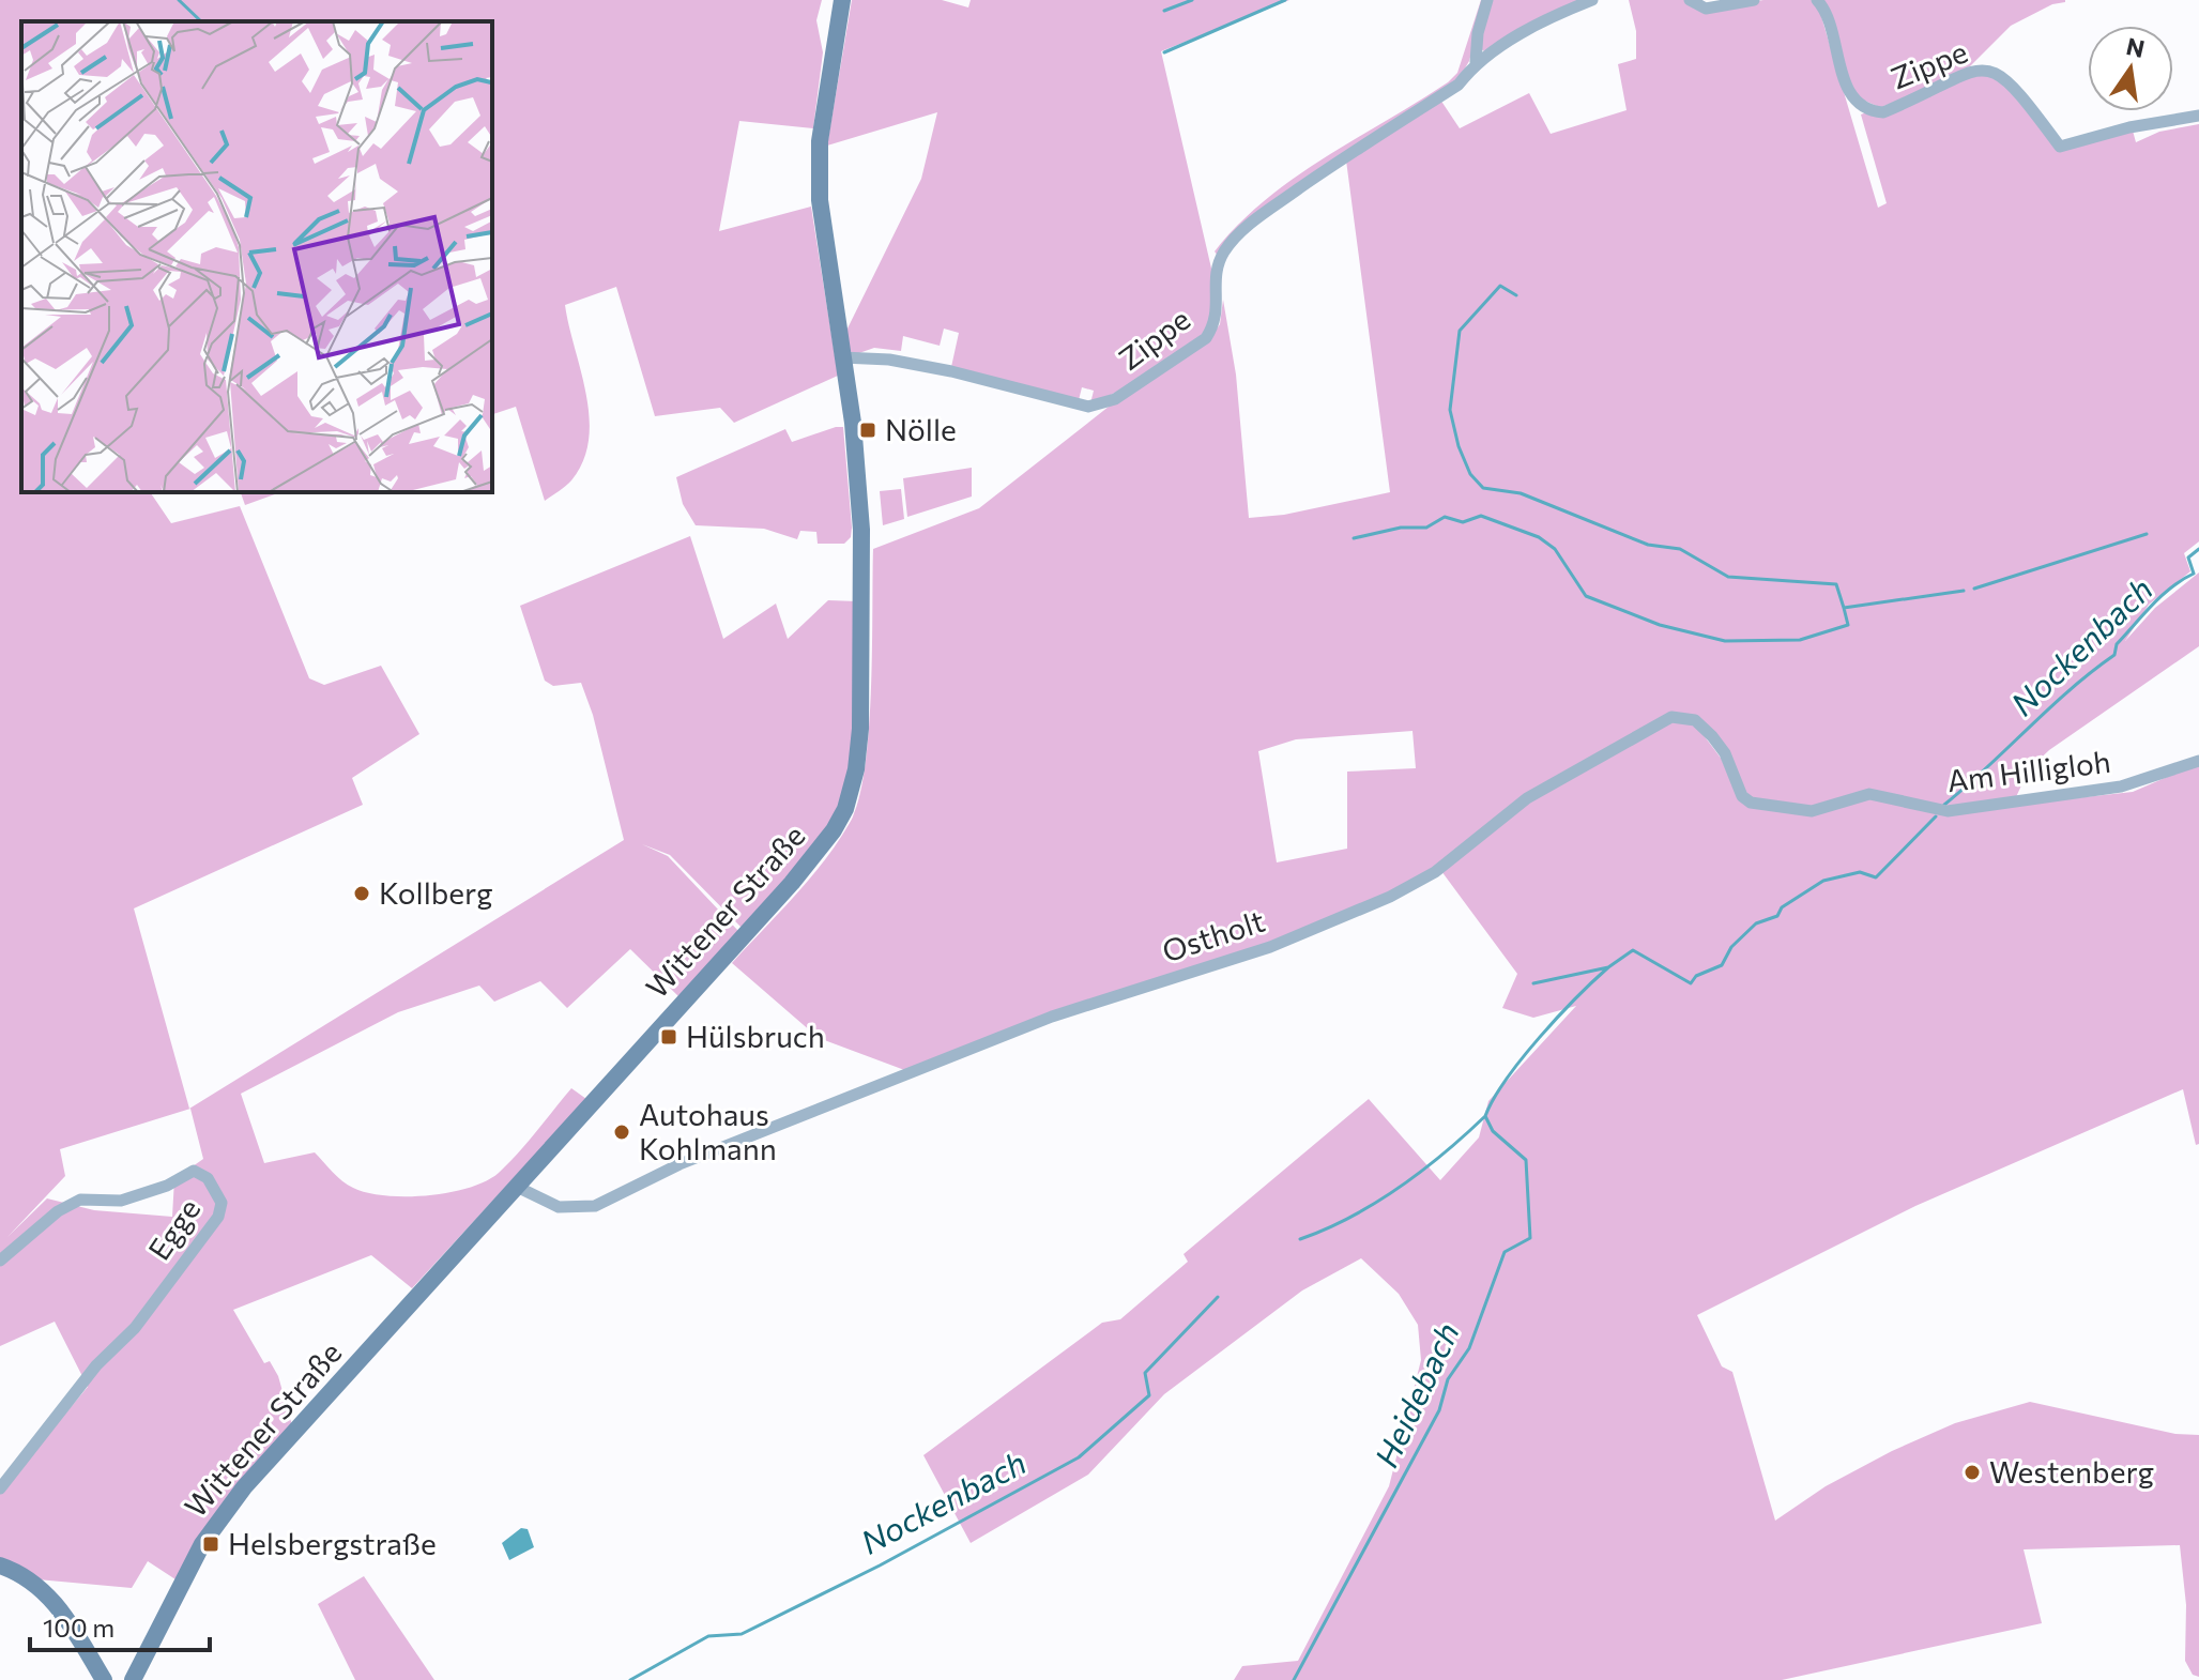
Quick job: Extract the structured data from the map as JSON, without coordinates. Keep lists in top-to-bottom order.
{
  "streets": {
    "main road": ["Wittener Straße"],
    "street": [
      "Zippe",
      "Am Hilligloh",
      "Ostholt",
      "Egge"
    ]
  },
  "crossings": [
    ["Zippe", "Wittener Straße"],
    ["Am Hilligloh", "Ostholt"],
    ["Wittener Straße", "Ostholt"]
  ],
  "water": ["Nockenbach", "Heidebach"],
  "places": {
    "transit": ["Nölle", "Hülsbruch", "Helsbergstraße"],
    "other": ["Kollberg", "Autohaus Kohlmann", "Westenberg"]
  },
  "scale_bar": "100 m",
  "north": "top"
}
